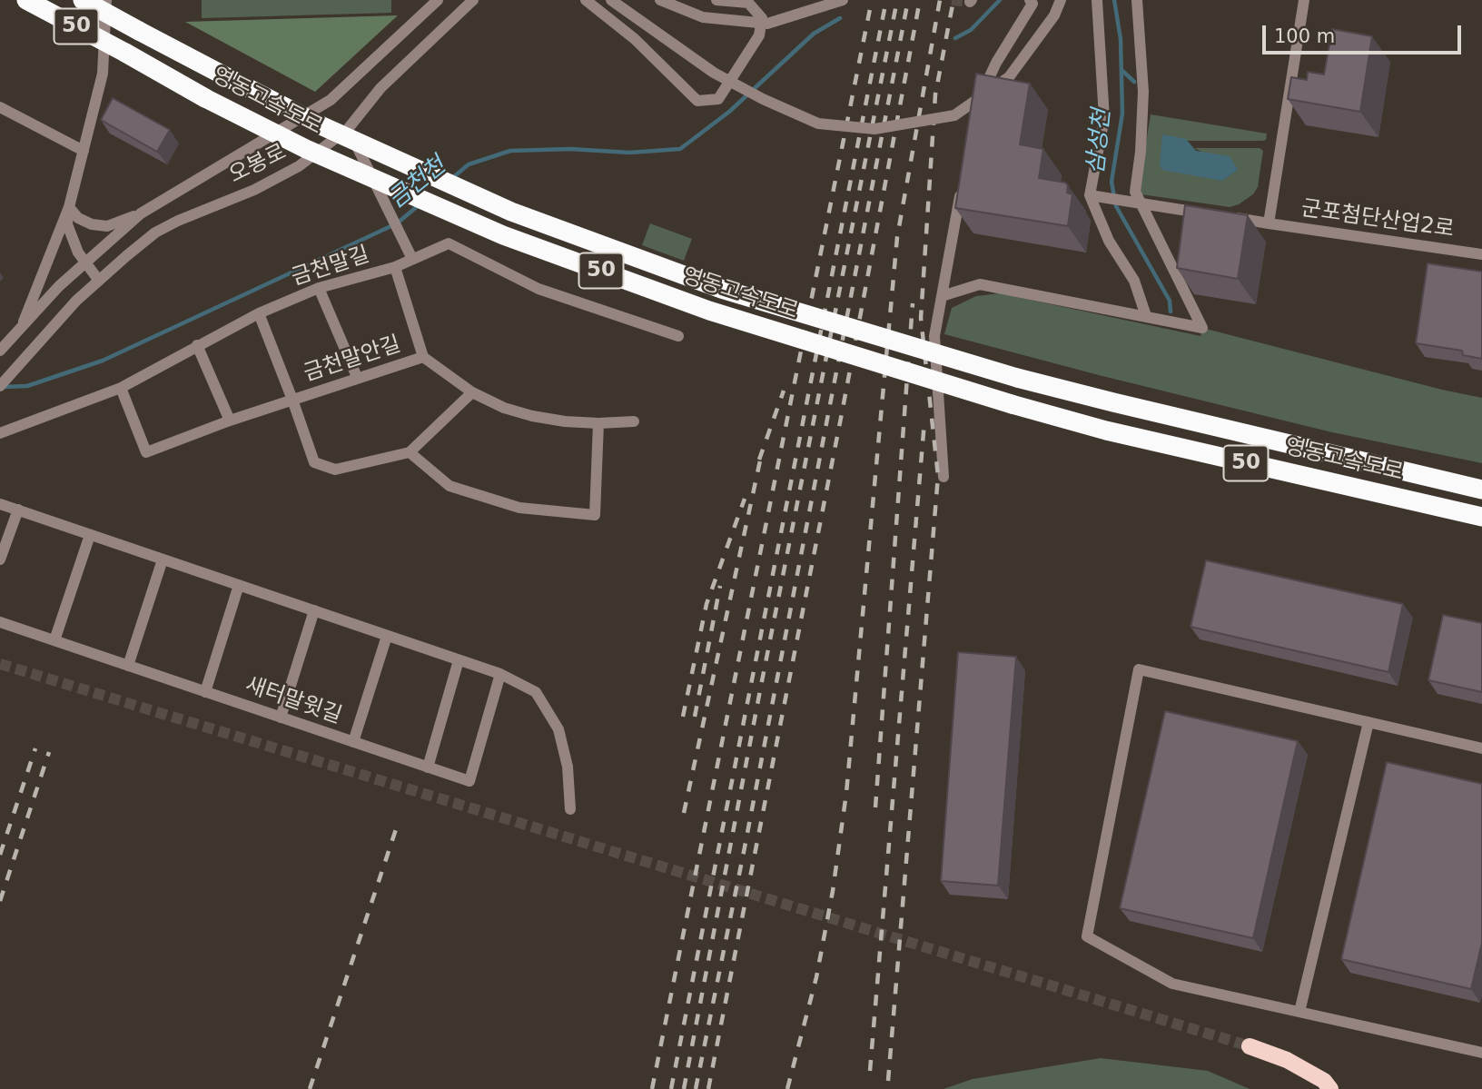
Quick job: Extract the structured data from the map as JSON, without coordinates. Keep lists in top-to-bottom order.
{
  "streets": {
    "highway": ["50", "영동고속도로"],
    "street": [
      "오봉로",
      "군포첨단산업2로",
      "금천말길",
      "금천말안길",
      "새터말윗길"
    ]
  },
  "crossings": [
    ["금천말길", "금천말안길"]
  ],
  "water": ["삼성천", "금천천"],
  "scale_bar": "100 m"
}
